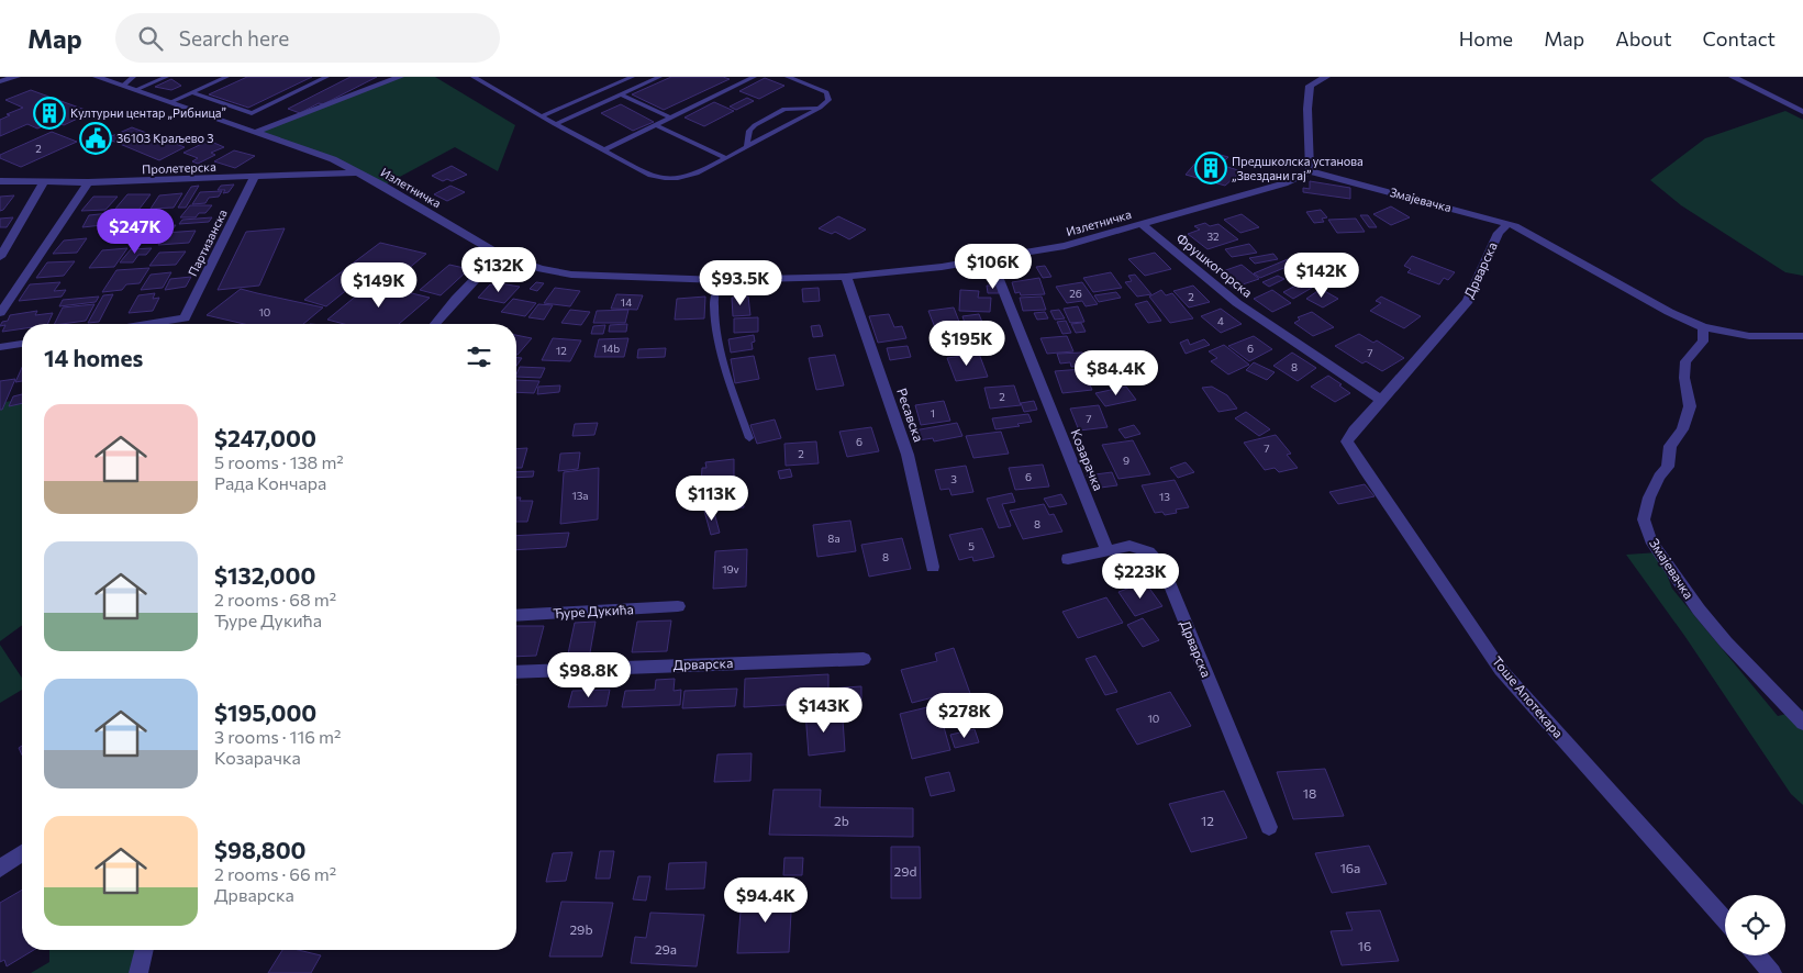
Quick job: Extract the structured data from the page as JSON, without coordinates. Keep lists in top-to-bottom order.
{
  "streets": {
    "street": [
      "Пролетерска",
      "Излетничка",
      "Змајевачка",
      "Партизанска",
      "Фрушкогорска",
      "Дрварска",
      "Ресавска",
      "Козарачка",
      "Ђуре Дукића",
      "Тоше Апотекара"
    ]
  },
  "crossings": [
    ["Пролетерска", "Излетничка"],
    ["Пролетерска", "Партизанска"],
    ["Излетничка", "Змајевачка"],
    ["Излетничка", "Фрушкогорска"],
    ["Излетничка", "Ресавска"],
    ["Излетничка", "Козарачка"],
    ["Змајевачка", "Дрварска"],
    ["Фрушкогорска", "Дрварска"],
    ["Дрварска", "Козарачка"],
    ["Дрварска", "Тоше Апотекара"]
  ],
  "places": {
    "building": ["Културни центар „Рибница”", "Предшколска установа „Звездани гај”"],
    "public building": ["36103 Краљево 3"]
  },
  "house_numbers": [
    "2",
    "32",
    "26",
    "2",
    "14",
    "10",
    "4",
    "14b",
    "6",
    "12",
    "7",
    "8",
    "2",
    "1",
    "7",
    "6",
    "7",
    "2",
    "9",
    "6",
    "3",
    "13a",
    "13",
    "8",
    "8a",
    "5",
    "8",
    "19v",
    "10",
    "18",
    "2b",
    "12",
    "16a",
    "29d",
    "29b",
    "16",
    "29a"
  ],
  "page": {
    "header": "Map",
    "search": "Search here",
    "nav": [
      "Home",
      "Map",
      "About",
      "Contact"
    ],
    "price": [
      "$247K",
      "$106K",
      "$132K",
      "$142K",
      "$93.5K",
      "$149K",
      "$195K",
      "$84.4K",
      "$113K",
      "$223K",
      "$98.8K",
      "$143K",
      "$278K",
      "$94.4K"
    ],
    "heading": "14 homes",
    "list": [
      {
        "name": "$247,000",
        "note": "5 rooms · 138 m² · Рада Кончара"
      },
      {
        "name": "$132,000",
        "note": "2 rooms · 68 m² · Ђуре Дукића"
      },
      {
        "name": "$195,000",
        "note": "3 rooms · 116 m² · Козарачка"
      },
      {
        "name": "$98,800",
        "note": "2 rooms · 66 m² · Дрварска"
      }
    ]
  }
}
